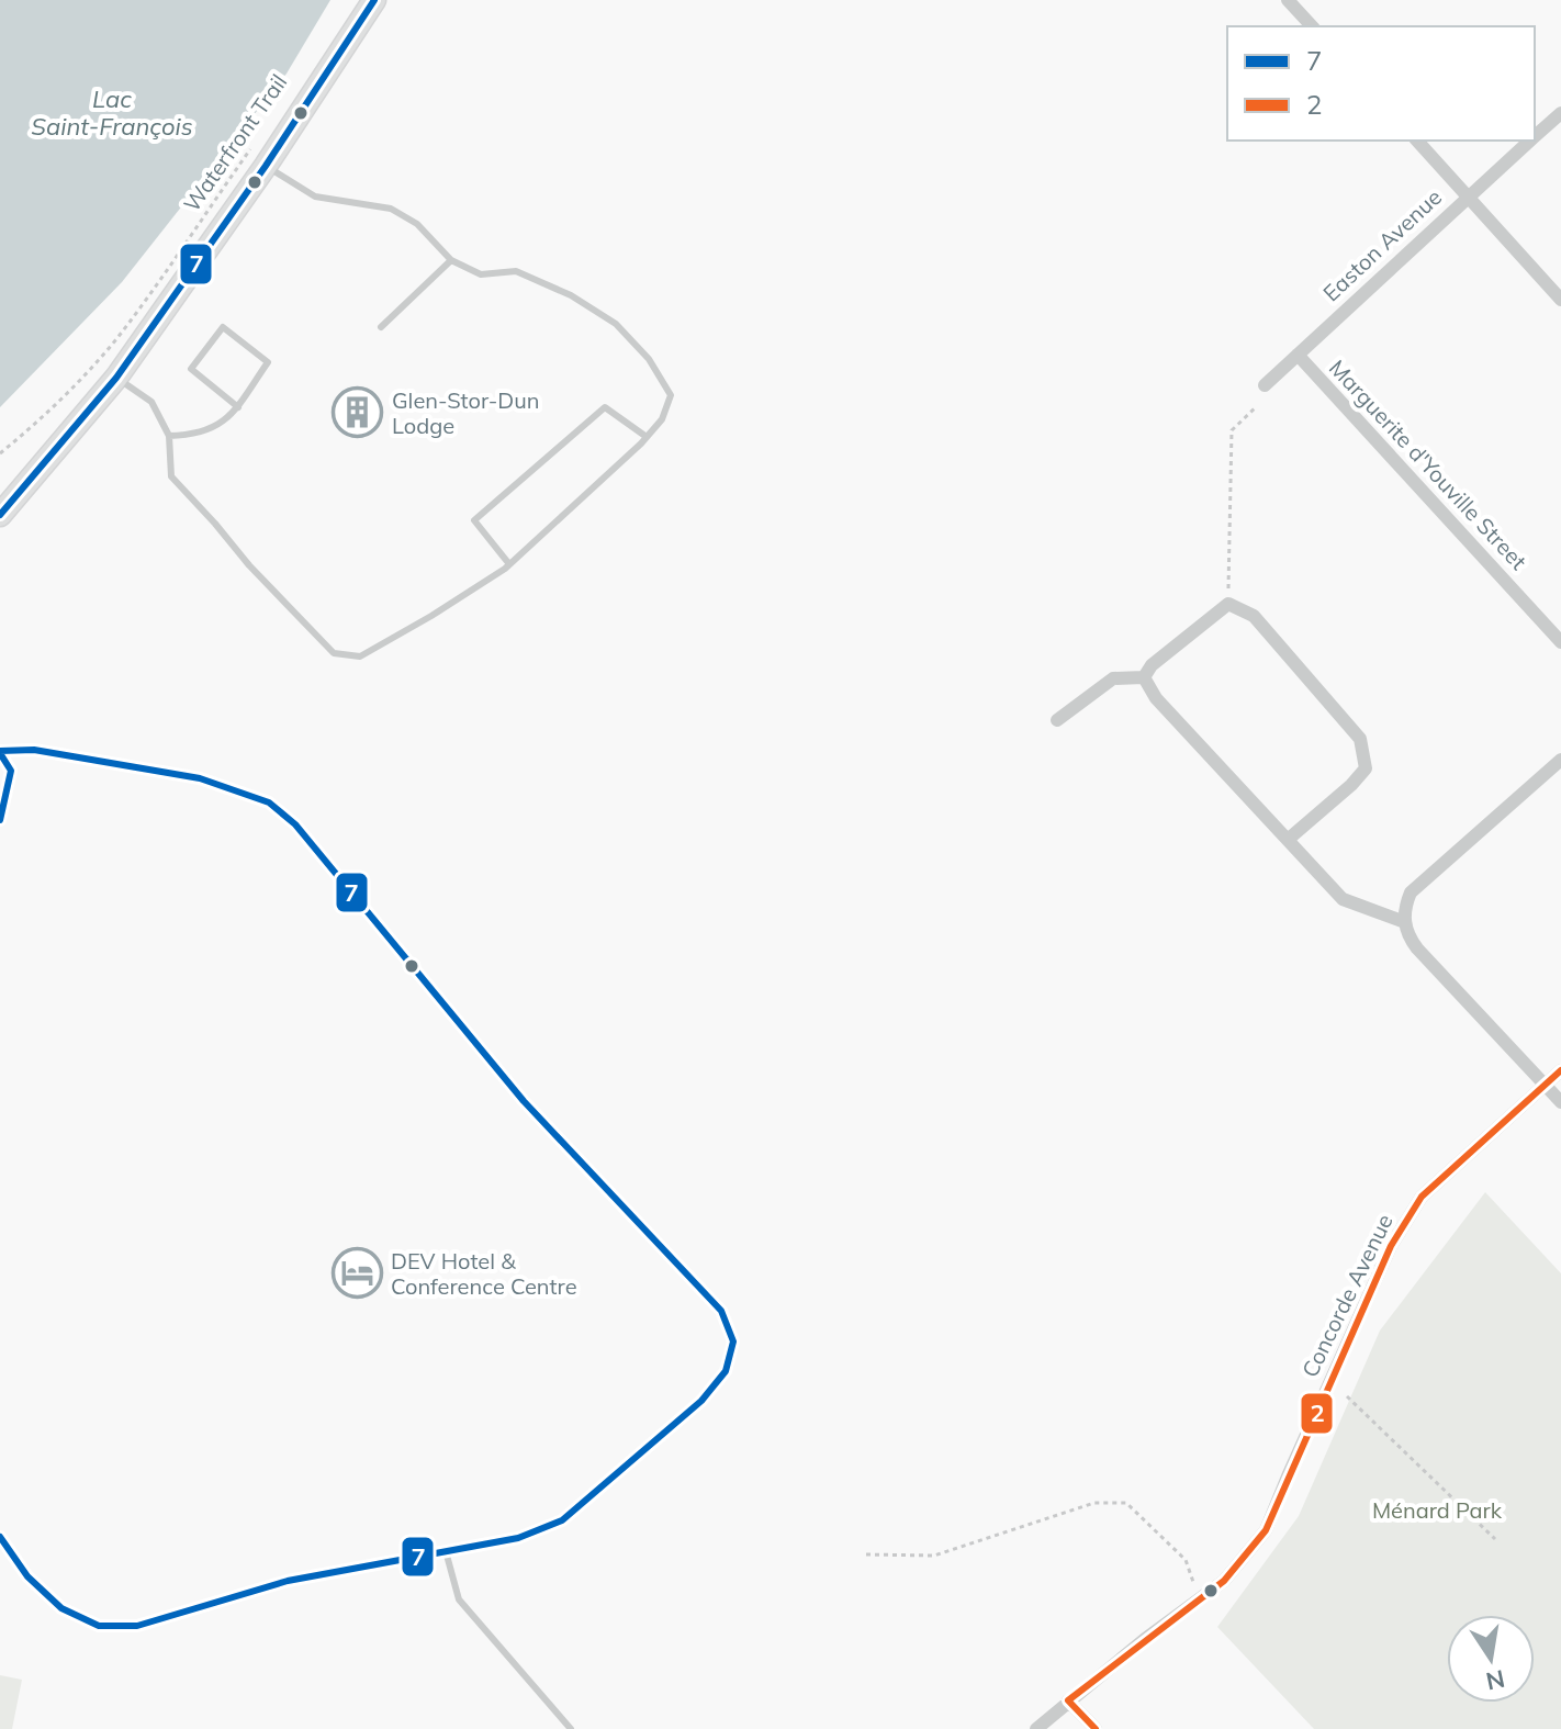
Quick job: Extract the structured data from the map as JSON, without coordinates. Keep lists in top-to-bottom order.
{
  "streets": {
    "street": ["Easton Avenue", "Marguerite d'Youville Street", "Concorde Avenue"],
    "path": ["Waterfront Trail"]
  },
  "crossings": [
    ["Easton Avenue", "Marguerite d'Youville Street"]
  ],
  "water": ["Lac Saint-François"],
  "parks": ["Ménard Park"],
  "places": {
    "building": ["Glen-Stor-Dun Lodge"],
    "hotel": ["DEV Hotel & Conference Centre"]
  },
  "lines": ["transit line 7", "transit line 2"],
  "legend": ["7", "2"],
  "north": "bottom"
}
